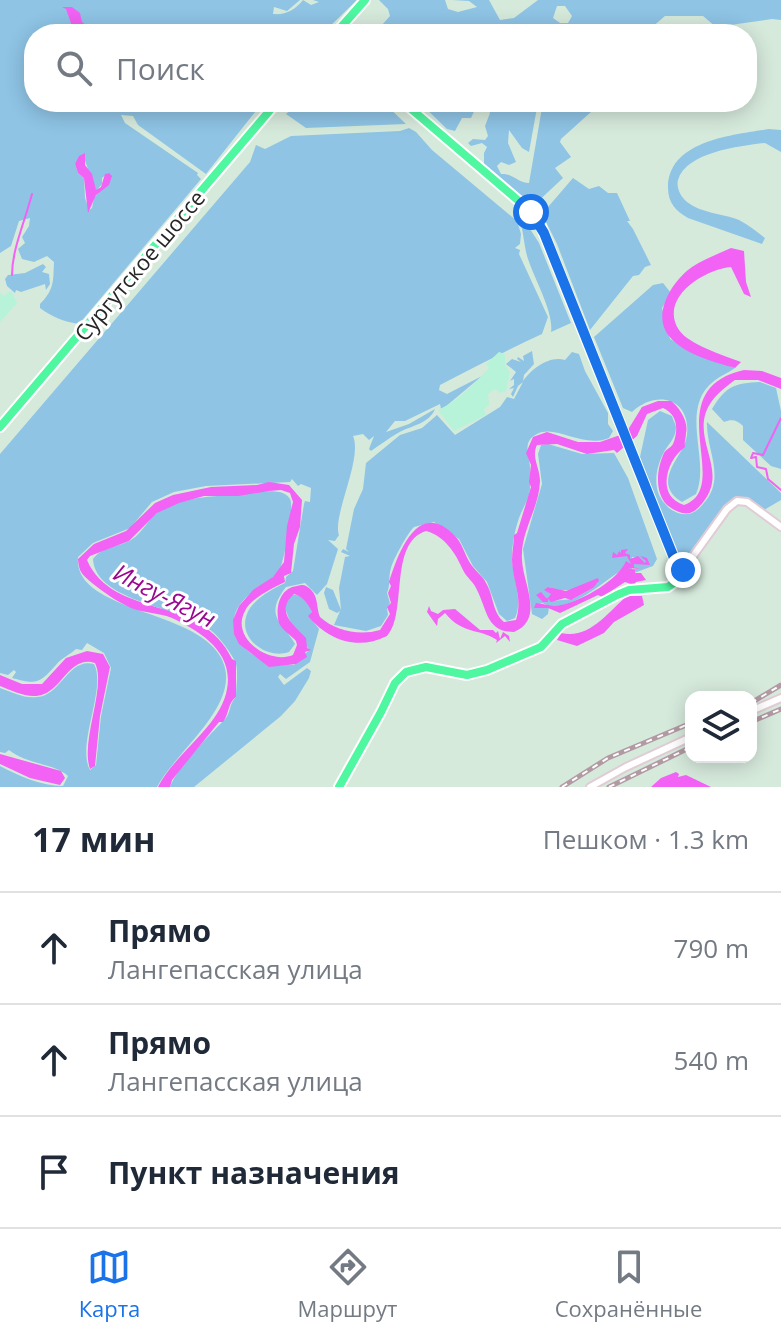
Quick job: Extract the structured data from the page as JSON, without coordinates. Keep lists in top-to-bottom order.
{
  "streets": {
    "main road": ["Сургутское шоссе"]
  },
  "water": ["Ингу-Ягун"],
  "page": {
    "search": "Поиск",
    "heading": ["17 мин", "Пешком · 1.3 km"],
    "list": [
      ["Прямо", "Лангепасская улица", "790 m"],
      ["Прямо", "Лангепасская улица", "540 m"],
      "Пункт назначения"
    ],
    "nav": ["Карта", "Маршрут", "Сохранённые"]
  }
}
